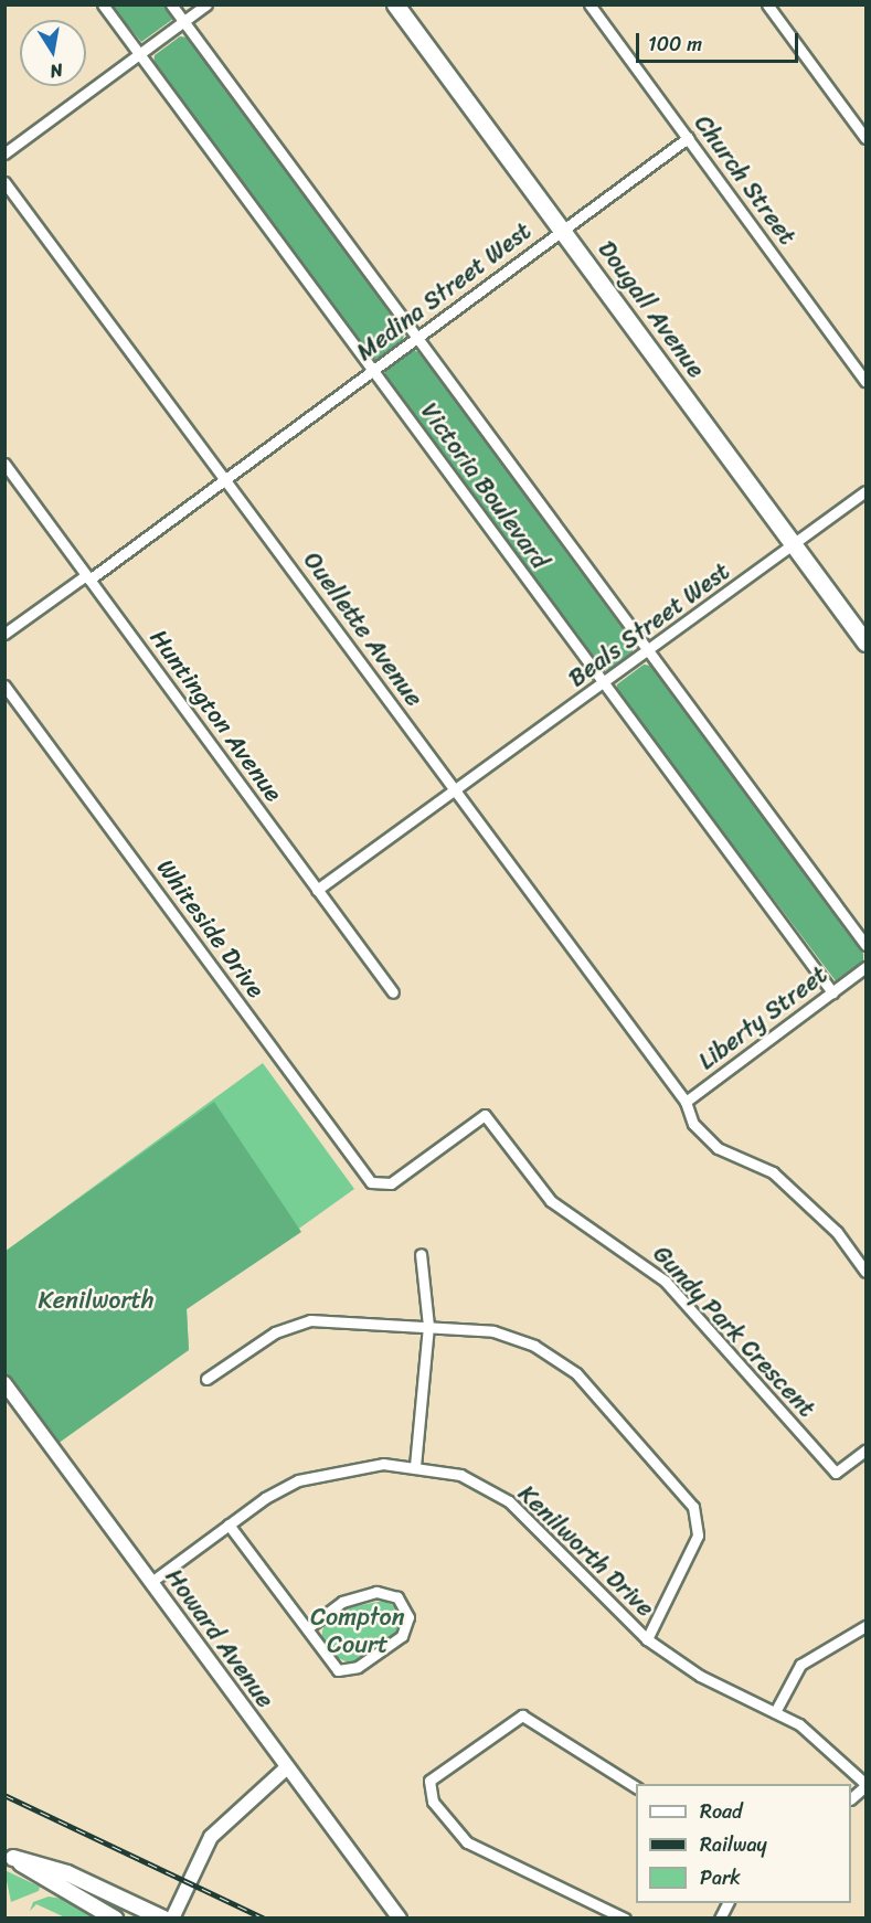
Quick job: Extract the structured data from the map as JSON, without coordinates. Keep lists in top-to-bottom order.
{
  "streets": {
    "main road": ["Dougall Avenue"],
    "street": [
      "Church Street",
      "Medina Street West",
      "Victoria Boulevard",
      "Beals Street West",
      "Ouellette Avenue",
      "Huntington Avenue",
      "Whiteside Drive",
      "Liberty Street",
      "Gundy Park Crescent",
      "Kenilworth Drive",
      "Howard Avenue"
    ]
  },
  "crossings": [
    ["Church Street", "Medina Street West"],
    ["Medina Street West", "Dougall Avenue"],
    ["Medina Street West", "Victoria Boulevard"],
    ["Medina Street West", "Ouellette Avenue"],
    ["Medina Street West", "Huntington Avenue"],
    ["Dougall Avenue", "Beals Street West"],
    ["Victoria Boulevard", "Beals Street West"],
    ["Victoria Boulevard", "Liberty Street"],
    ["Beals Street West", "Ouellette Avenue"],
    ["Beals Street West", "Huntington Avenue"],
    ["Ouellette Avenue", "Liberty Street"],
    ["Whiteside Drive", "Gundy Park Crescent"],
    ["Kenilworth Drive", "Howard Avenue"]
  ],
  "parks": ["Kenilworth", "Compton Court"],
  "legend": ["Road", "Railway", "Park"],
  "scale_bar": "100 m",
  "north": "bottom"
}
